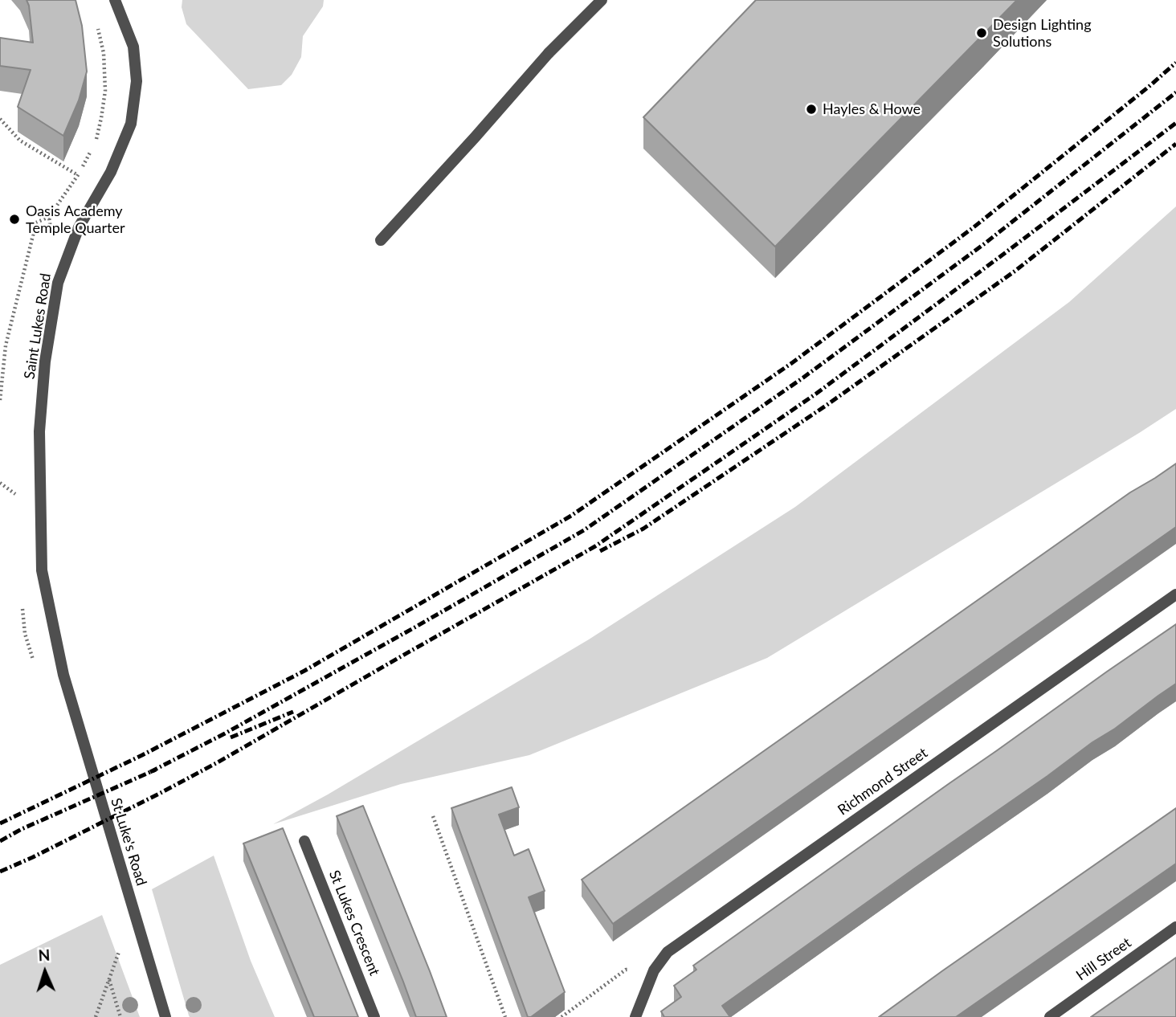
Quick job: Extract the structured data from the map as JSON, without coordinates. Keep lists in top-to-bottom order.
{
  "streets": {
    "street": [
      "Saint Lukes Road",
      "Richmond Street",
      "St Luke's Road",
      "St Lukes Crescent",
      "Hill Street"
    ]
  },
  "crossings": [
    ["Saint Lukes Road", "St Luke's Road"]
  ],
  "places": ["Design Lighting Solutions", "Hayles & Howe", "Oasis Academy Temple Quarter"],
  "north": "top"
}
